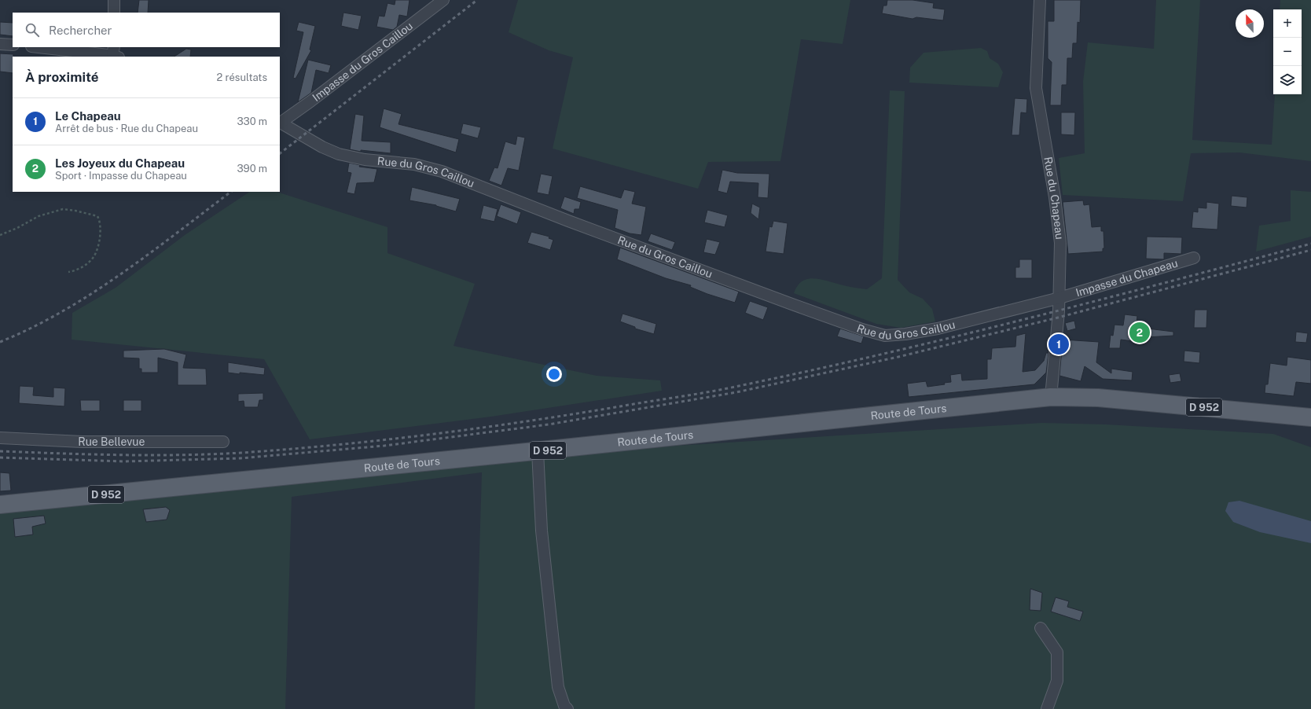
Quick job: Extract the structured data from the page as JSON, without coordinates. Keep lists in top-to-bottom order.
{
  "streets": {
    "main road": ["D 952", "Route de Tours"],
    "street": [
      "Impasse du Gros Caillou",
      "Rue du Gros Caillou",
      "Rue du Chapeau",
      "Impasse du Chapeau",
      "Rue Bellevue"
    ]
  },
  "crossings": [
    ["Impasse du Gros Caillou", "Rue du Gros Caillou"],
    ["Rue du Gros Caillou", "Rue du Chapeau"],
    ["Rue du Gros Caillou", "Impasse du Chapeau"],
    ["Rue du Chapeau", "Impasse du Chapeau"],
    ["Rue du Chapeau", "Route de Tours"]
  ],
  "north": "top",
  "page": {
    "map_buttons": ["+", "−"],
    "search": "Rechercher",
    "heading": ["À proximité", "2 résultats"],
    "list": [
      {
        "mark": "1",
        "name": "Le Chapeau",
        "note": "Arrêt de bus · Rue du Chapeau",
        "value": "330 m"
      },
      {
        "mark": "2",
        "name": "Les Joyeux du Chapeau",
        "note": "Sport · Impasse du Chapeau",
        "value": "390 m"
      }
    ],
    "pins": ["2", "1"]
  }
}
